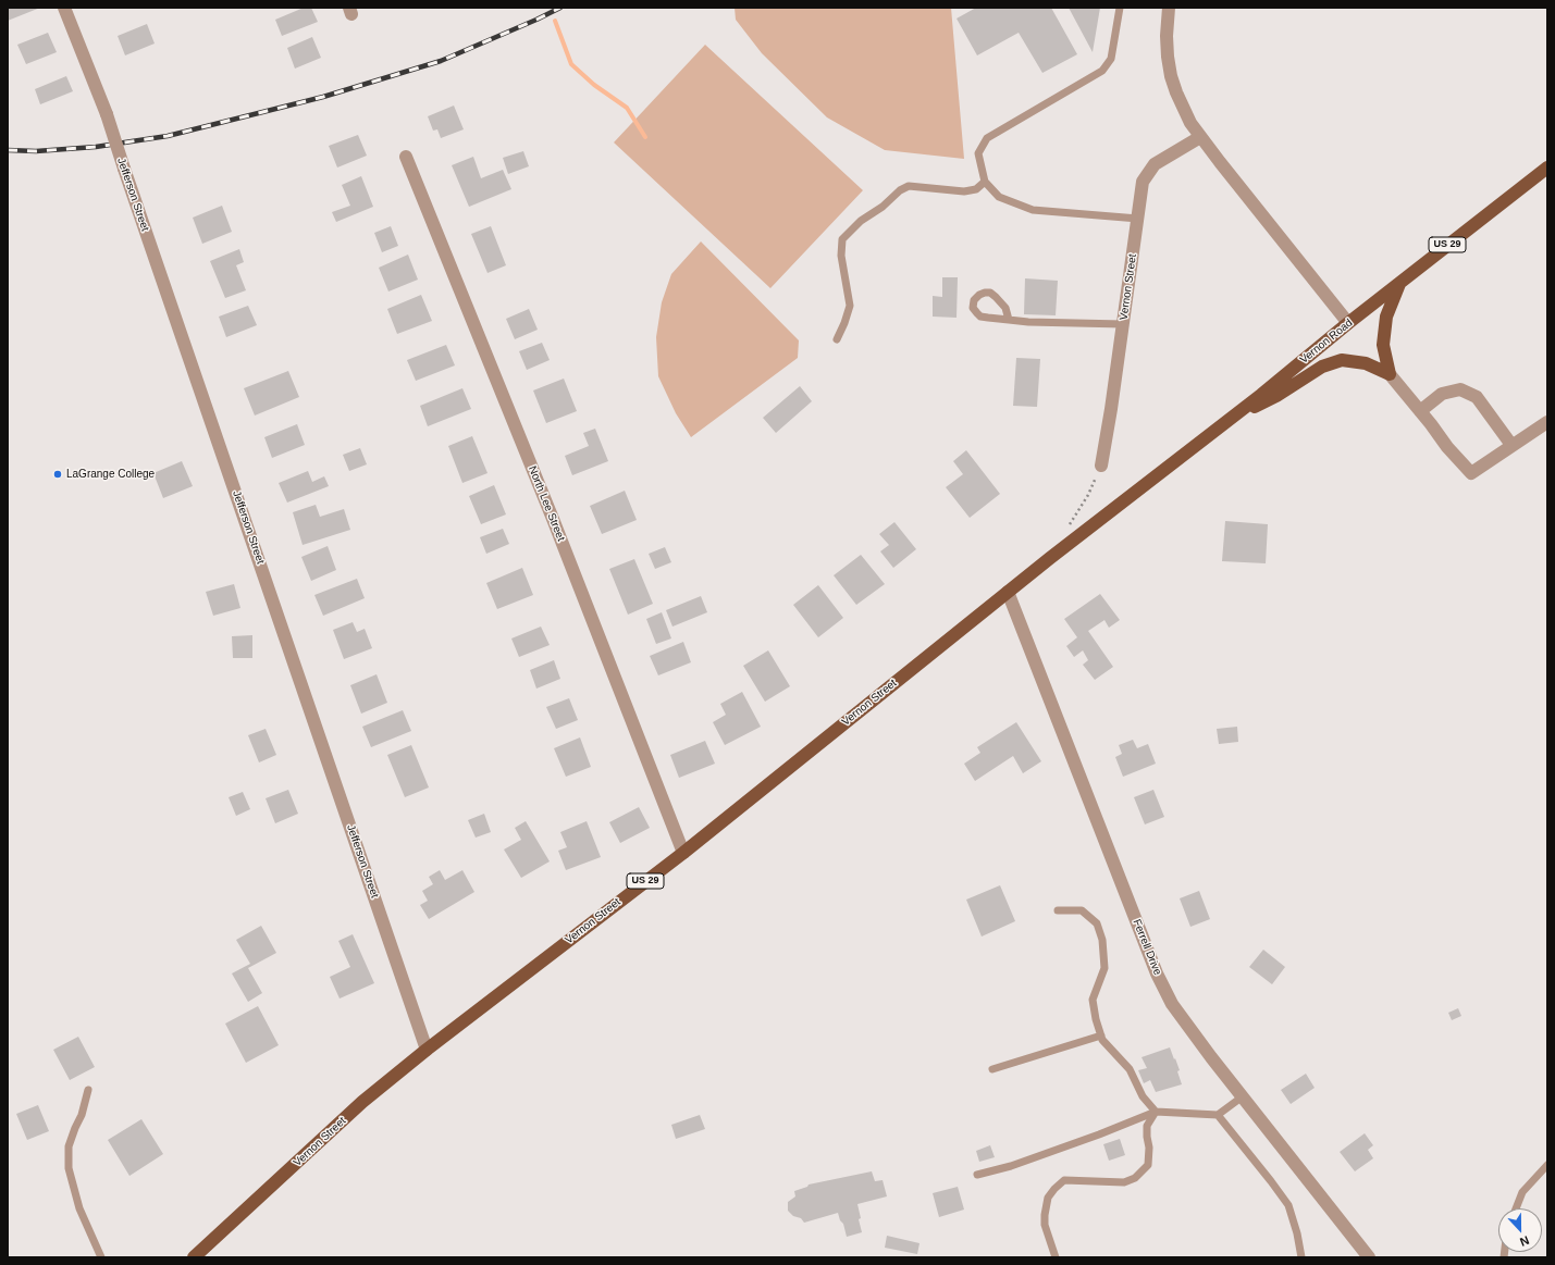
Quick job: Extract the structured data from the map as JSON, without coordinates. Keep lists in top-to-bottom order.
{
  "streets": {
    "main road": ["US 29", "Vernon Street", "Vernon Road"],
    "street": ["Jefferson Street", "North Lee Street", "Ferrell Drive"]
  },
  "crossings": [
    ["Jefferson Street", "Vernon Street"],
    ["Vernon Street", "Vernon Road"],
    ["Vernon Street", "North Lee Street"],
    ["Vernon Street", "Ferrell Drive"]
  ],
  "places": ["LaGrange College"],
  "north": "bottom"
}
